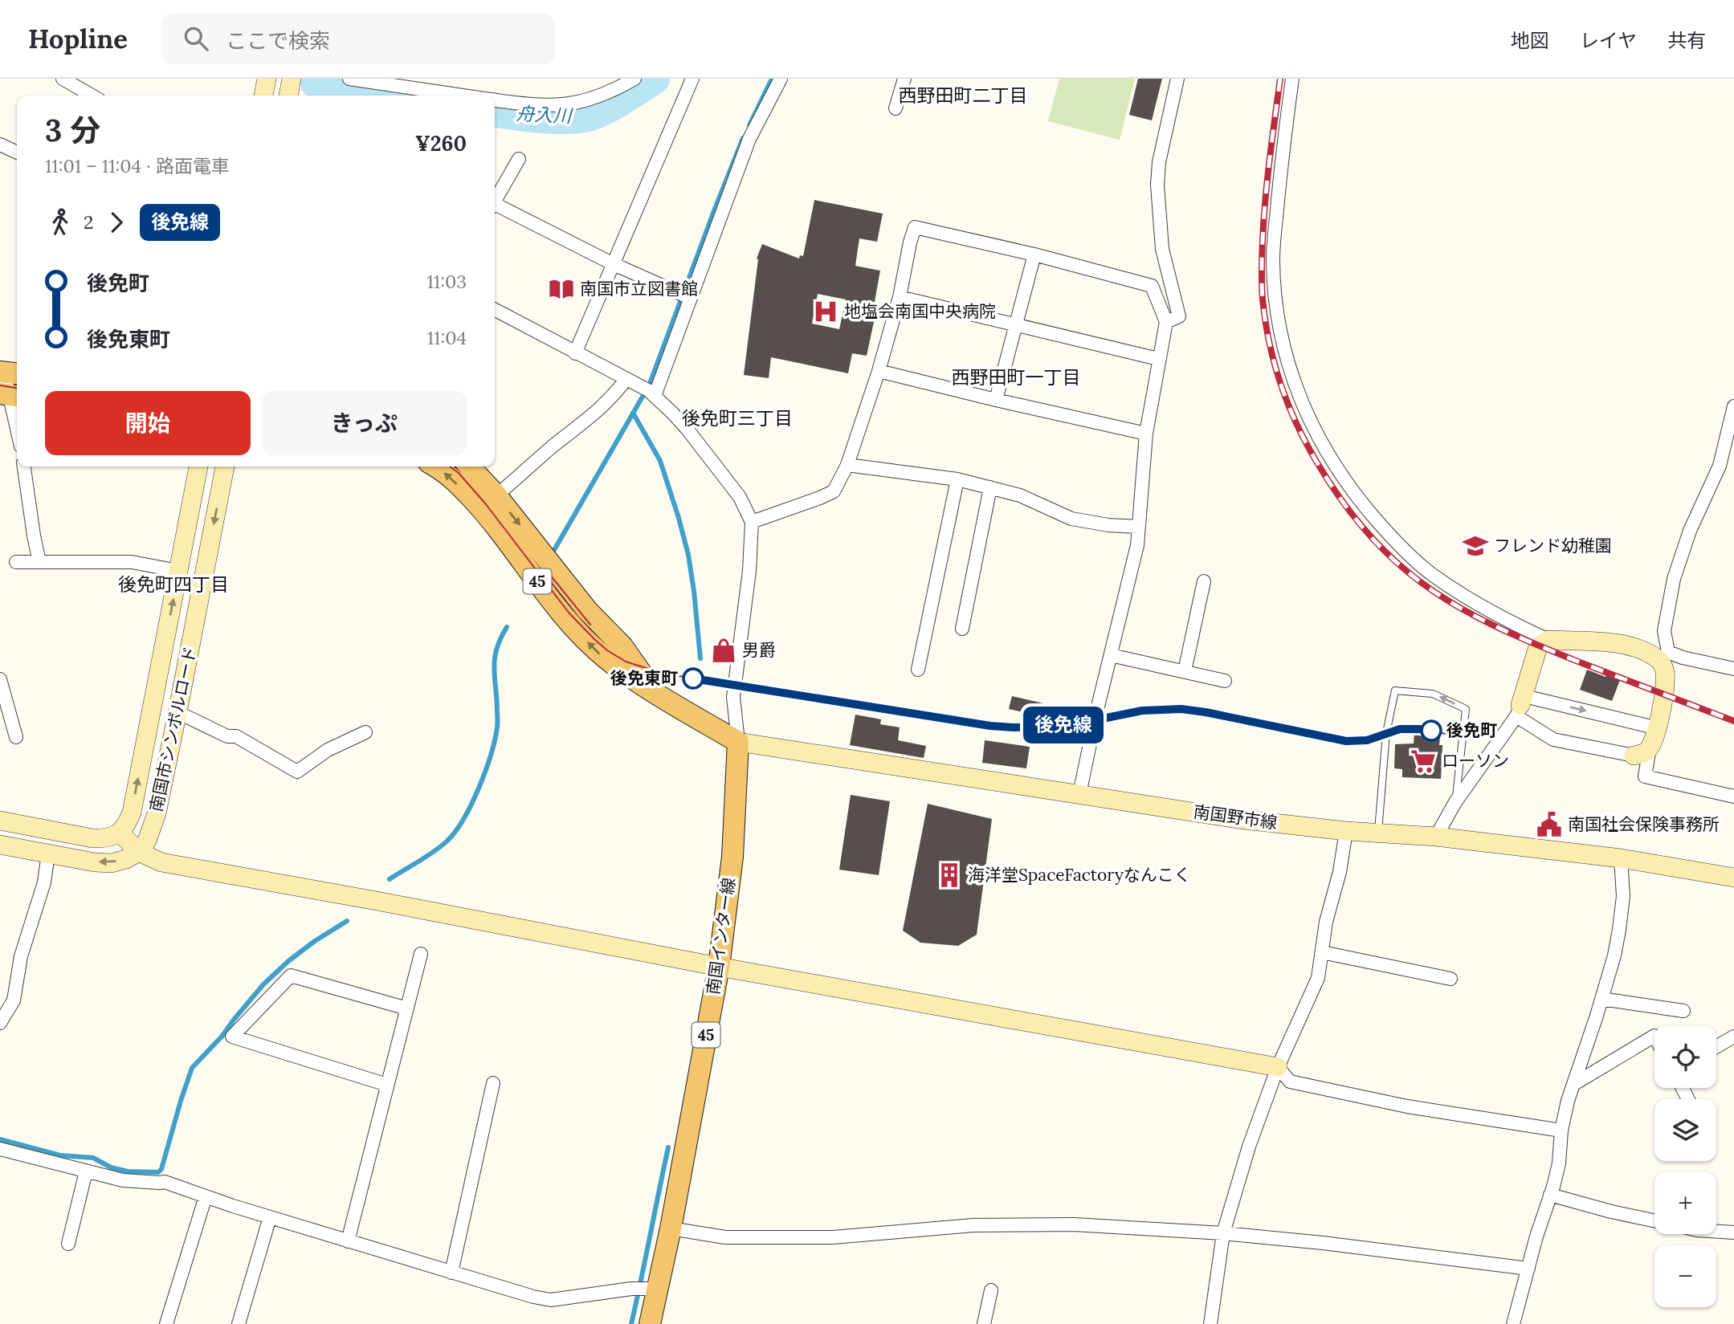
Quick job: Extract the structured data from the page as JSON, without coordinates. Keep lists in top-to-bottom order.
{
  "streets": {
    "main road": ["45", "南国インター線"],
    "street": ["南国市シンボルロード", "南国野市線"]
  },
  "crossings": [
    ["45", "南国野市線"],
    ["45", "南国インター線"],
    ["南国野市線", "南国インター線"]
  ],
  "districts": [
    "西野田町二丁目",
    "西野田町一丁目",
    "後免町三丁目",
    "後免町四丁目"
  ],
  "water": ["舟入川"],
  "places": {
    "library": ["南国市立図書館"],
    "hospital": ["地塩会南国中央病院"],
    "school or university": ["フレンド幼稚園"],
    "shop": ["男爵"],
    "other": ["後免東町", "後免町"],
    "supermarket": ["ローソン"],
    "public building": ["南国社会保険事務所"],
    "building": ["海洋堂SpaceFactoryなんこく"]
  },
  "lines": ["tram line 後免線"],
  "page": {
    "header": "Hopline",
    "search": "ここで検索",
    "nav": ["地図", "レイヤ", "共有"],
    "on_map": "後免線",
    "heading": ["3 分", "11:01 – 11:04 · 路面電車", "¥260"],
    "legs": ["2", "後免線"],
    "list": [
      {
        "name": "後免町",
        "value": "11:03"
      },
      {
        "name": "後免東町",
        "value": "11:04"
      }
    ],
    "buttons": ["開始", "きっぷ"],
    "map_buttons": ["+", "−"]
  }
}
